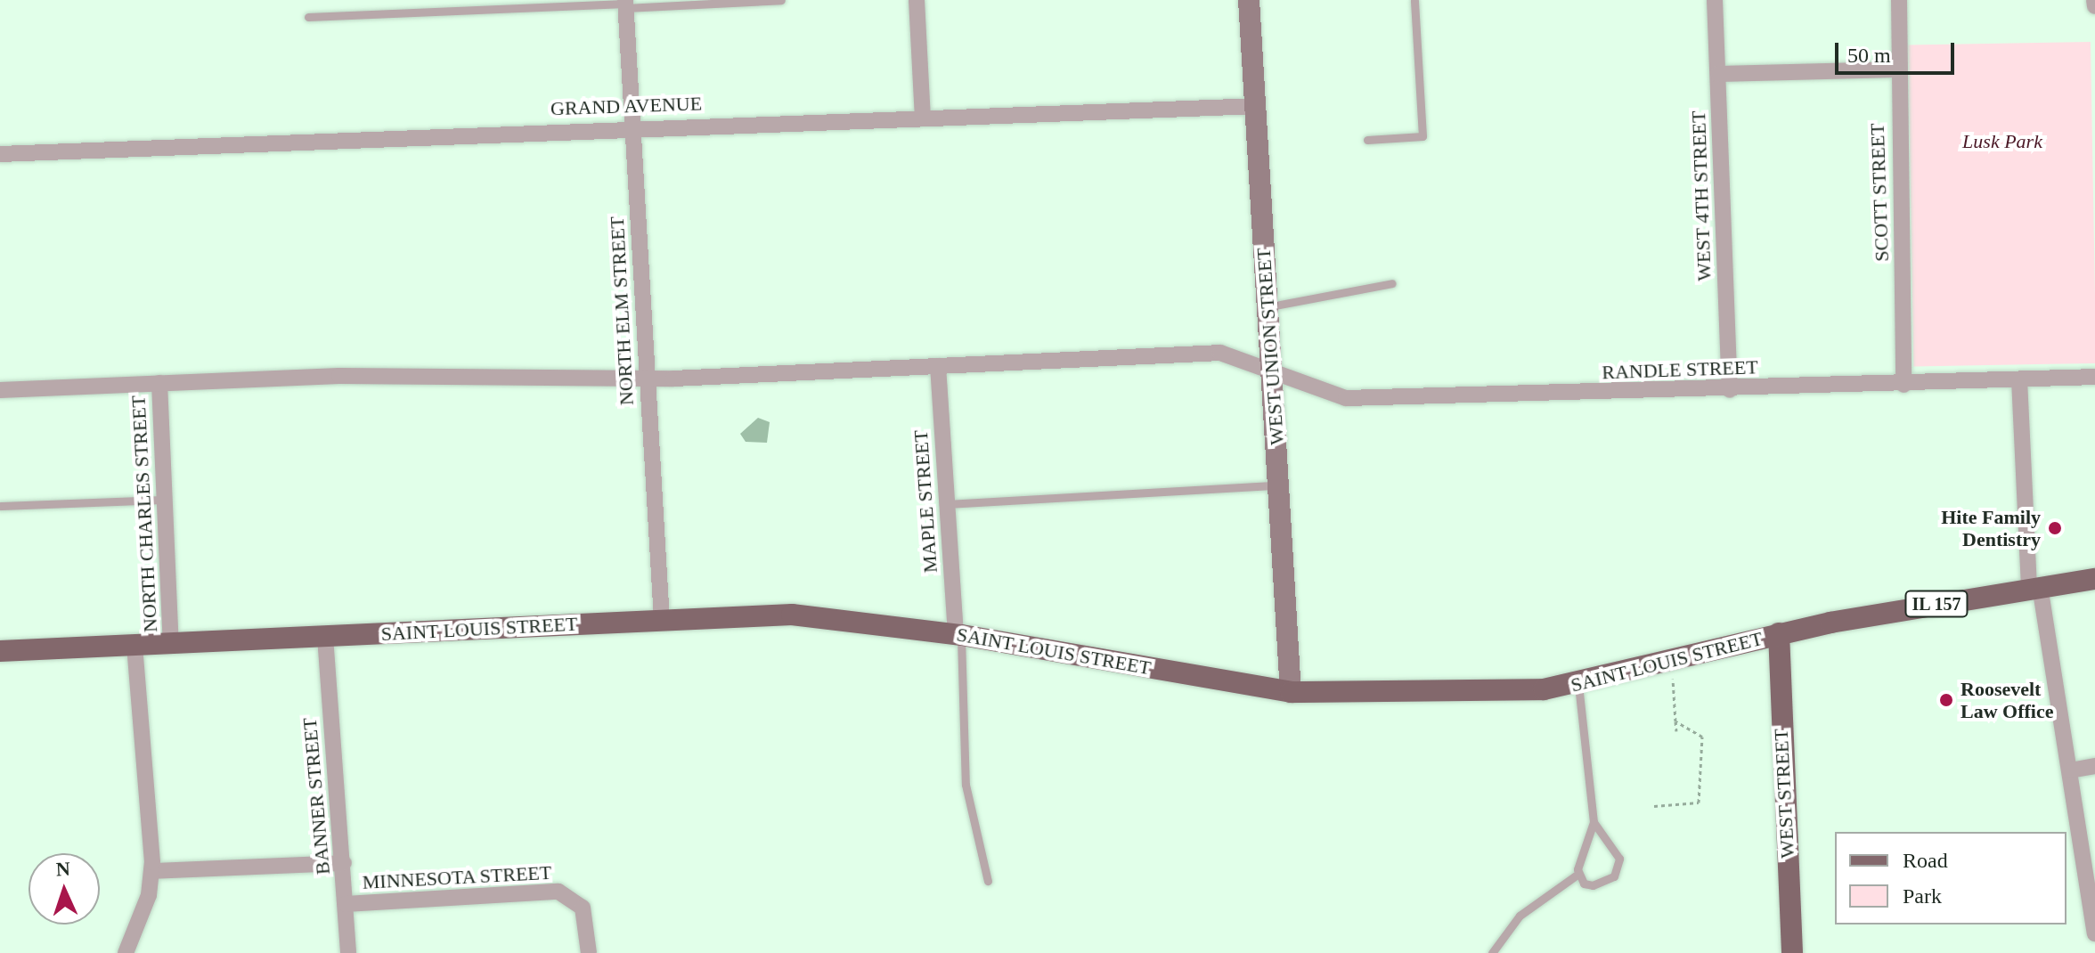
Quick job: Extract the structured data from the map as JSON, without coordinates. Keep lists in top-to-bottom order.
{
  "streets": {
    "main road": ["IL 157", "SAINT LOUIS STREET", "WEST STREET"],
    "street": [
      "GRAND AVENUE",
      "SCOTT STREET",
      "WEST 4TH STREET",
      "NORTH ELM STREET",
      "WEST UNION STREET",
      "RANDLE STREET",
      "MAPLE STREET",
      "NORTH CHARLES STREET",
      "BANNER STREET",
      "MINNESOTA STREET"
    ]
  },
  "crossings": [
    ["GRAND AVENUE", "NORTH ELM STREET"],
    ["GRAND AVENUE", "WEST UNION STREET"],
    ["SCOTT STREET", "RANDLE STREET"],
    ["WEST 4TH STREET", "RANDLE STREET"],
    ["NORTH ELM STREET", "RANDLE STREET"],
    ["NORTH ELM STREET", "SAINT LOUIS STREET"],
    ["WEST UNION STREET", "RANDLE STREET"],
    ["WEST UNION STREET", "SAINT LOUIS STREET"],
    ["RANDLE STREET", "MAPLE STREET"],
    ["RANDLE STREET", "NORTH CHARLES STREET"],
    ["MAPLE STREET", "SAINT LOUIS STREET"],
    ["NORTH CHARLES STREET", "SAINT LOUIS STREET"],
    ["SAINT LOUIS STREET", "WEST STREET"],
    ["SAINT LOUIS STREET", "BANNER STREET"],
    ["BANNER STREET", "MINNESOTA STREET"]
  ],
  "parks": ["Lusk Park"],
  "places": ["Hite Family Dentistry", "Roosevelt Law Office"],
  "legend": ["Road", "Park"],
  "scale_bar": "50 m",
  "north": "top"
}
